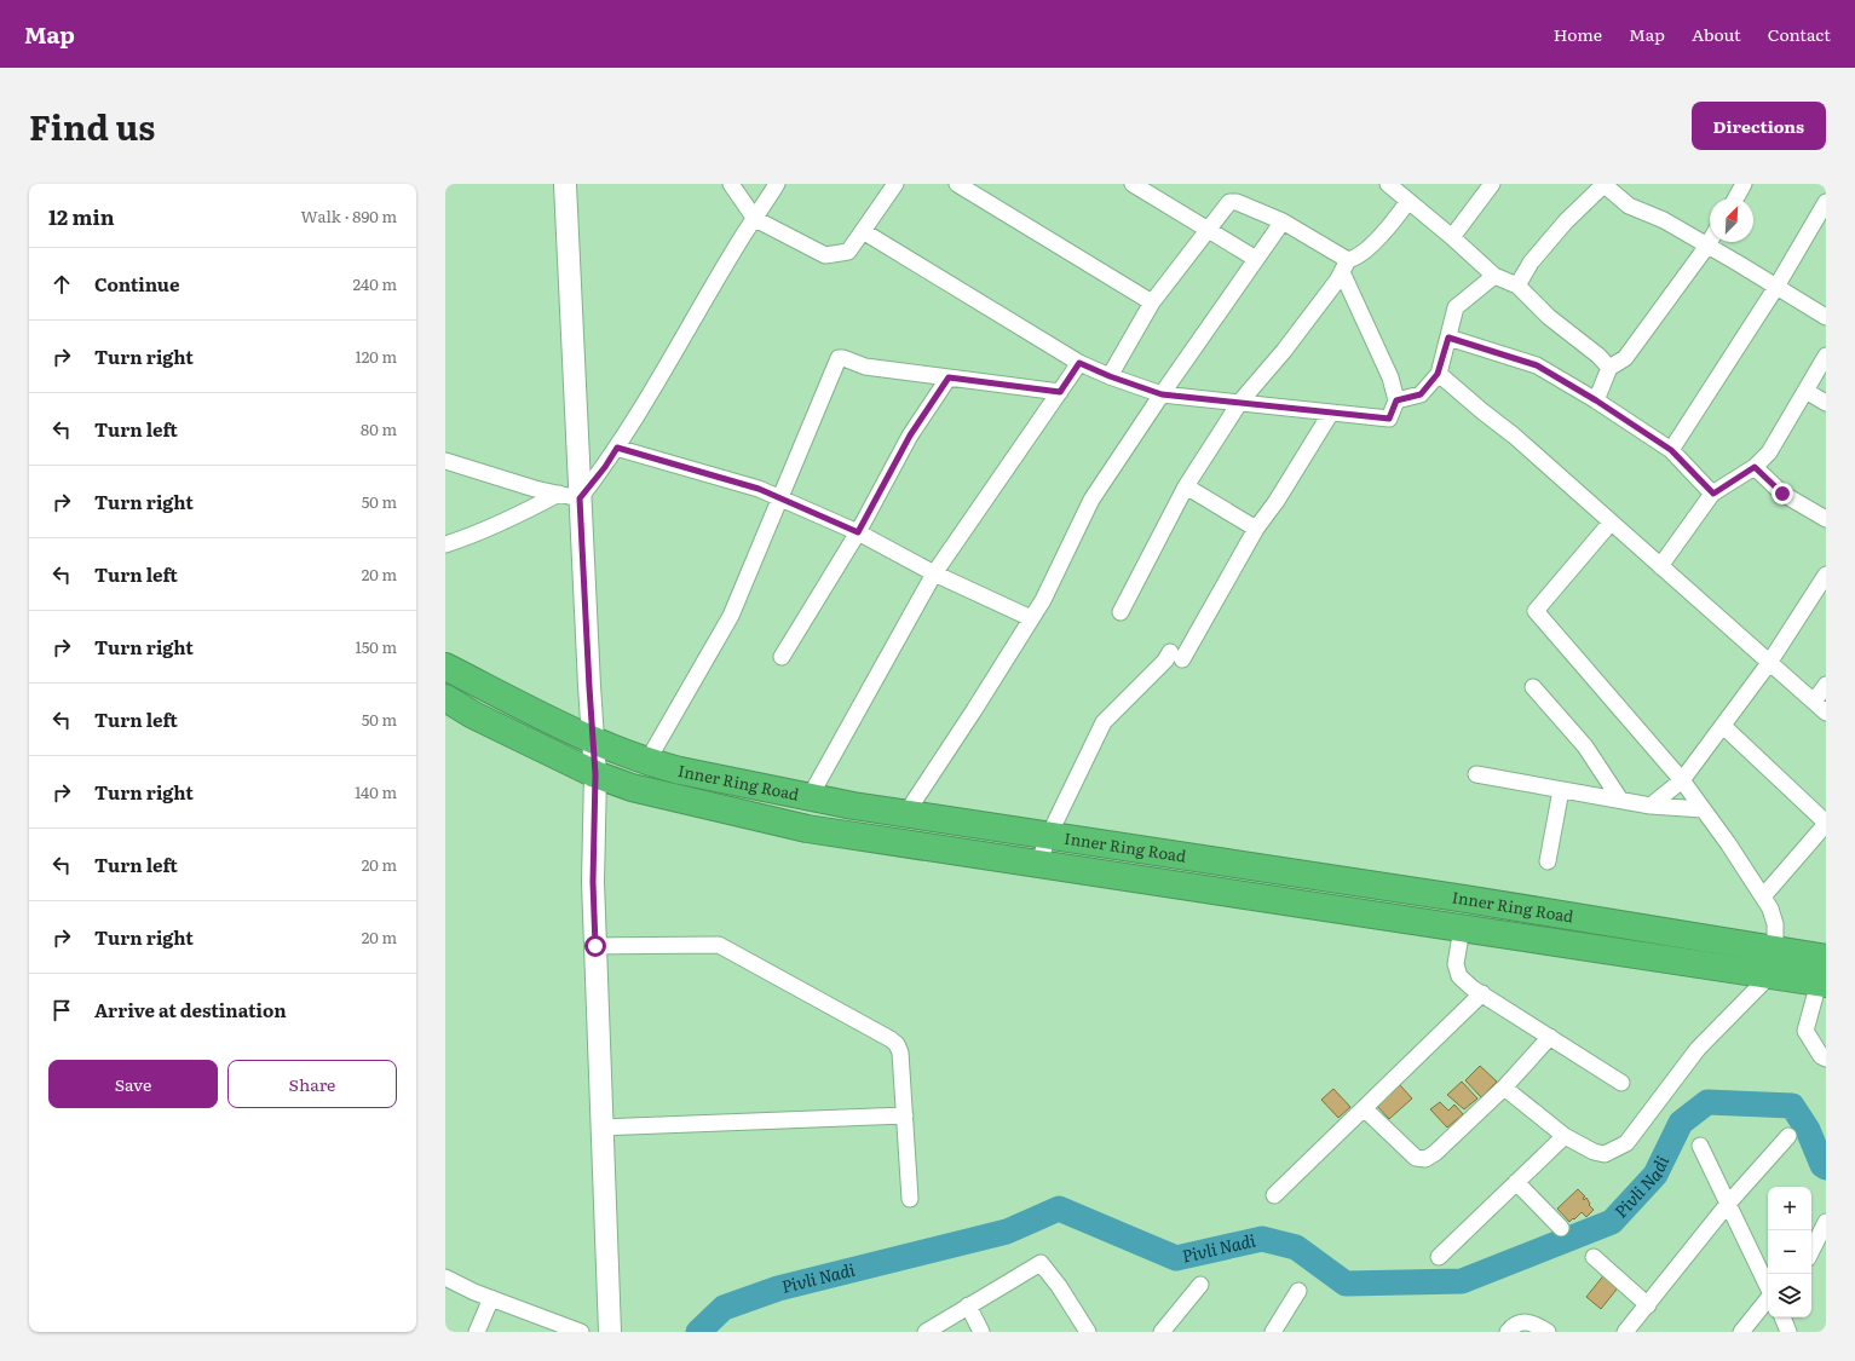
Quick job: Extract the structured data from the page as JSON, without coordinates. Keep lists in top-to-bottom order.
{
  "streets": {
    "highway": ["Inner Ring Road"]
  },
  "water": ["Pivli Nadi"],
  "north": "top right",
  "page": {
    "header": "Map",
    "nav": [
      "Home",
      "Map",
      "About",
      "Contact"
    ],
    "title": "Find us",
    "buttons": [
      "Directions",
      ["Save", "Share"]
    ],
    "heading": ["12 min", "Walk · 890 m"],
    "list": [
      ["Continue", "240 m"],
      ["Turn right", "120 m"],
      ["Turn left", "80 m"],
      ["Turn right", "50 m"],
      ["Turn left", "20 m"],
      ["Turn right", "150 m"],
      ["Turn left", "50 m"],
      ["Turn right", "140 m"],
      ["Turn left", "20 m"],
      ["Turn right", "20 m"],
      "Arrive at destination"
    ],
    "map_buttons": ["+", "−"]
  }
}
